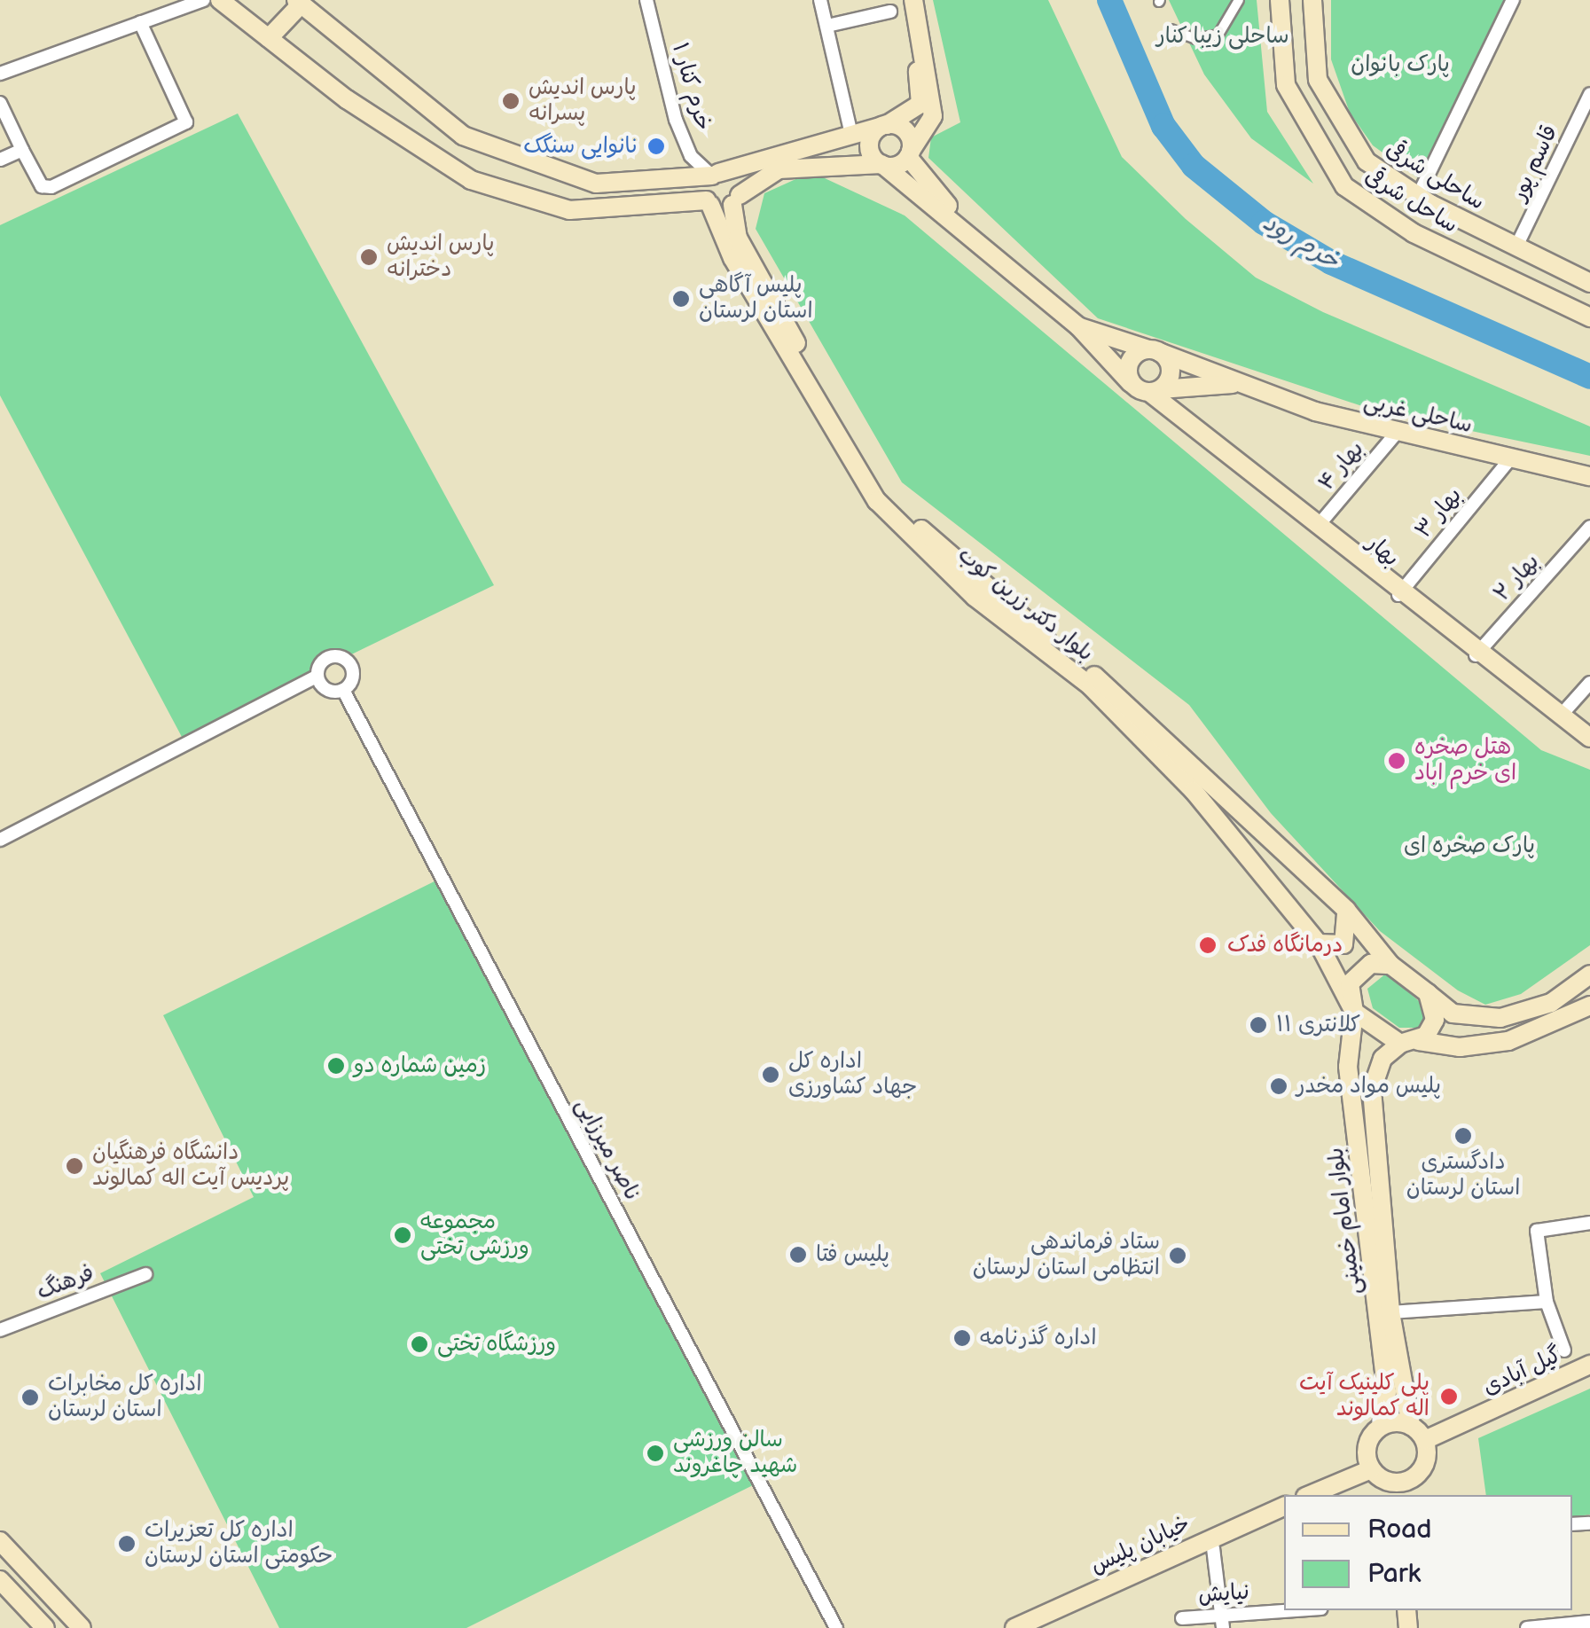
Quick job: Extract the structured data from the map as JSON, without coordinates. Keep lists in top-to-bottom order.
{
  "streets": {
    "main road": [
      "ساحلی شرقی",
      "ساحل شرقی",
      "ساحلی غربی",
      "بهار",
      "بلوار دکتر زرین کوب",
      "بلوار امام خمینی",
      "گیل آبادی",
      "خیابان پلیس"
    ],
    "street": [
      "خرم کنار ۱",
      "قاسم پور",
      "بهار ۴",
      "بهار ۳",
      "بهار ۲",
      "ناصر میرزایی",
      "فرهنگ",
      "نیایش"
    ]
  },
  "crossings": [
    ["قاسم پور", "ساحلی شرقی"],
    ["ساحلی غربی", "بهار ۴"],
    ["ساحلی غربی", "بهار ۳"],
    ["ساحلی غربی", "بهار"],
    ["بهار ۴", "بهار"],
    ["بهار ۳", "بهار"],
    ["بهار", "بهار ۲"],
    ["بلوار دکتر زرین کوب", "بلوار امام خمینی"],
    ["بلوار امام خمینی", "گیل آبادی"]
  ],
  "water": ["خرم رود"],
  "parks": ["ساحلی زیبا کنار", "پارک بانوان", "پارک صخره ای"],
  "places": [
    "پارس اندیش پسرانه",
    "نانوایی سنگک",
    "پارس اندیش دخترانه",
    "پلیس آگاهی استان لرستان",
    "هتل صخره ای خرم اباد",
    "درمانگاه فدک",
    "کلانتری ۱۱",
    "زمین شماره دو",
    "اداره کل جهاد کشاورزی",
    "پلیس مواد مخدر",
    "دادگستری استان لرستان",
    "دانشگاه فرهنگیان پردیس آیت اله کمالوند",
    "مجموعه ورزشی تختی",
    "پلیس فتا",
    "ستاد فرماندهی انتظامی استان لرستان",
    "اداره گذرنامه",
    "ورزشگاه تختی",
    "پلی کلینیک آیت اله کمالوند",
    "اداره کل مخابرات استان لرستان",
    "سالن ورزشی شهید چاغروند",
    "اداره کل تعزیرات حکومتی استان لرستان"
  ],
  "legend": ["Road", "Park"]
}
